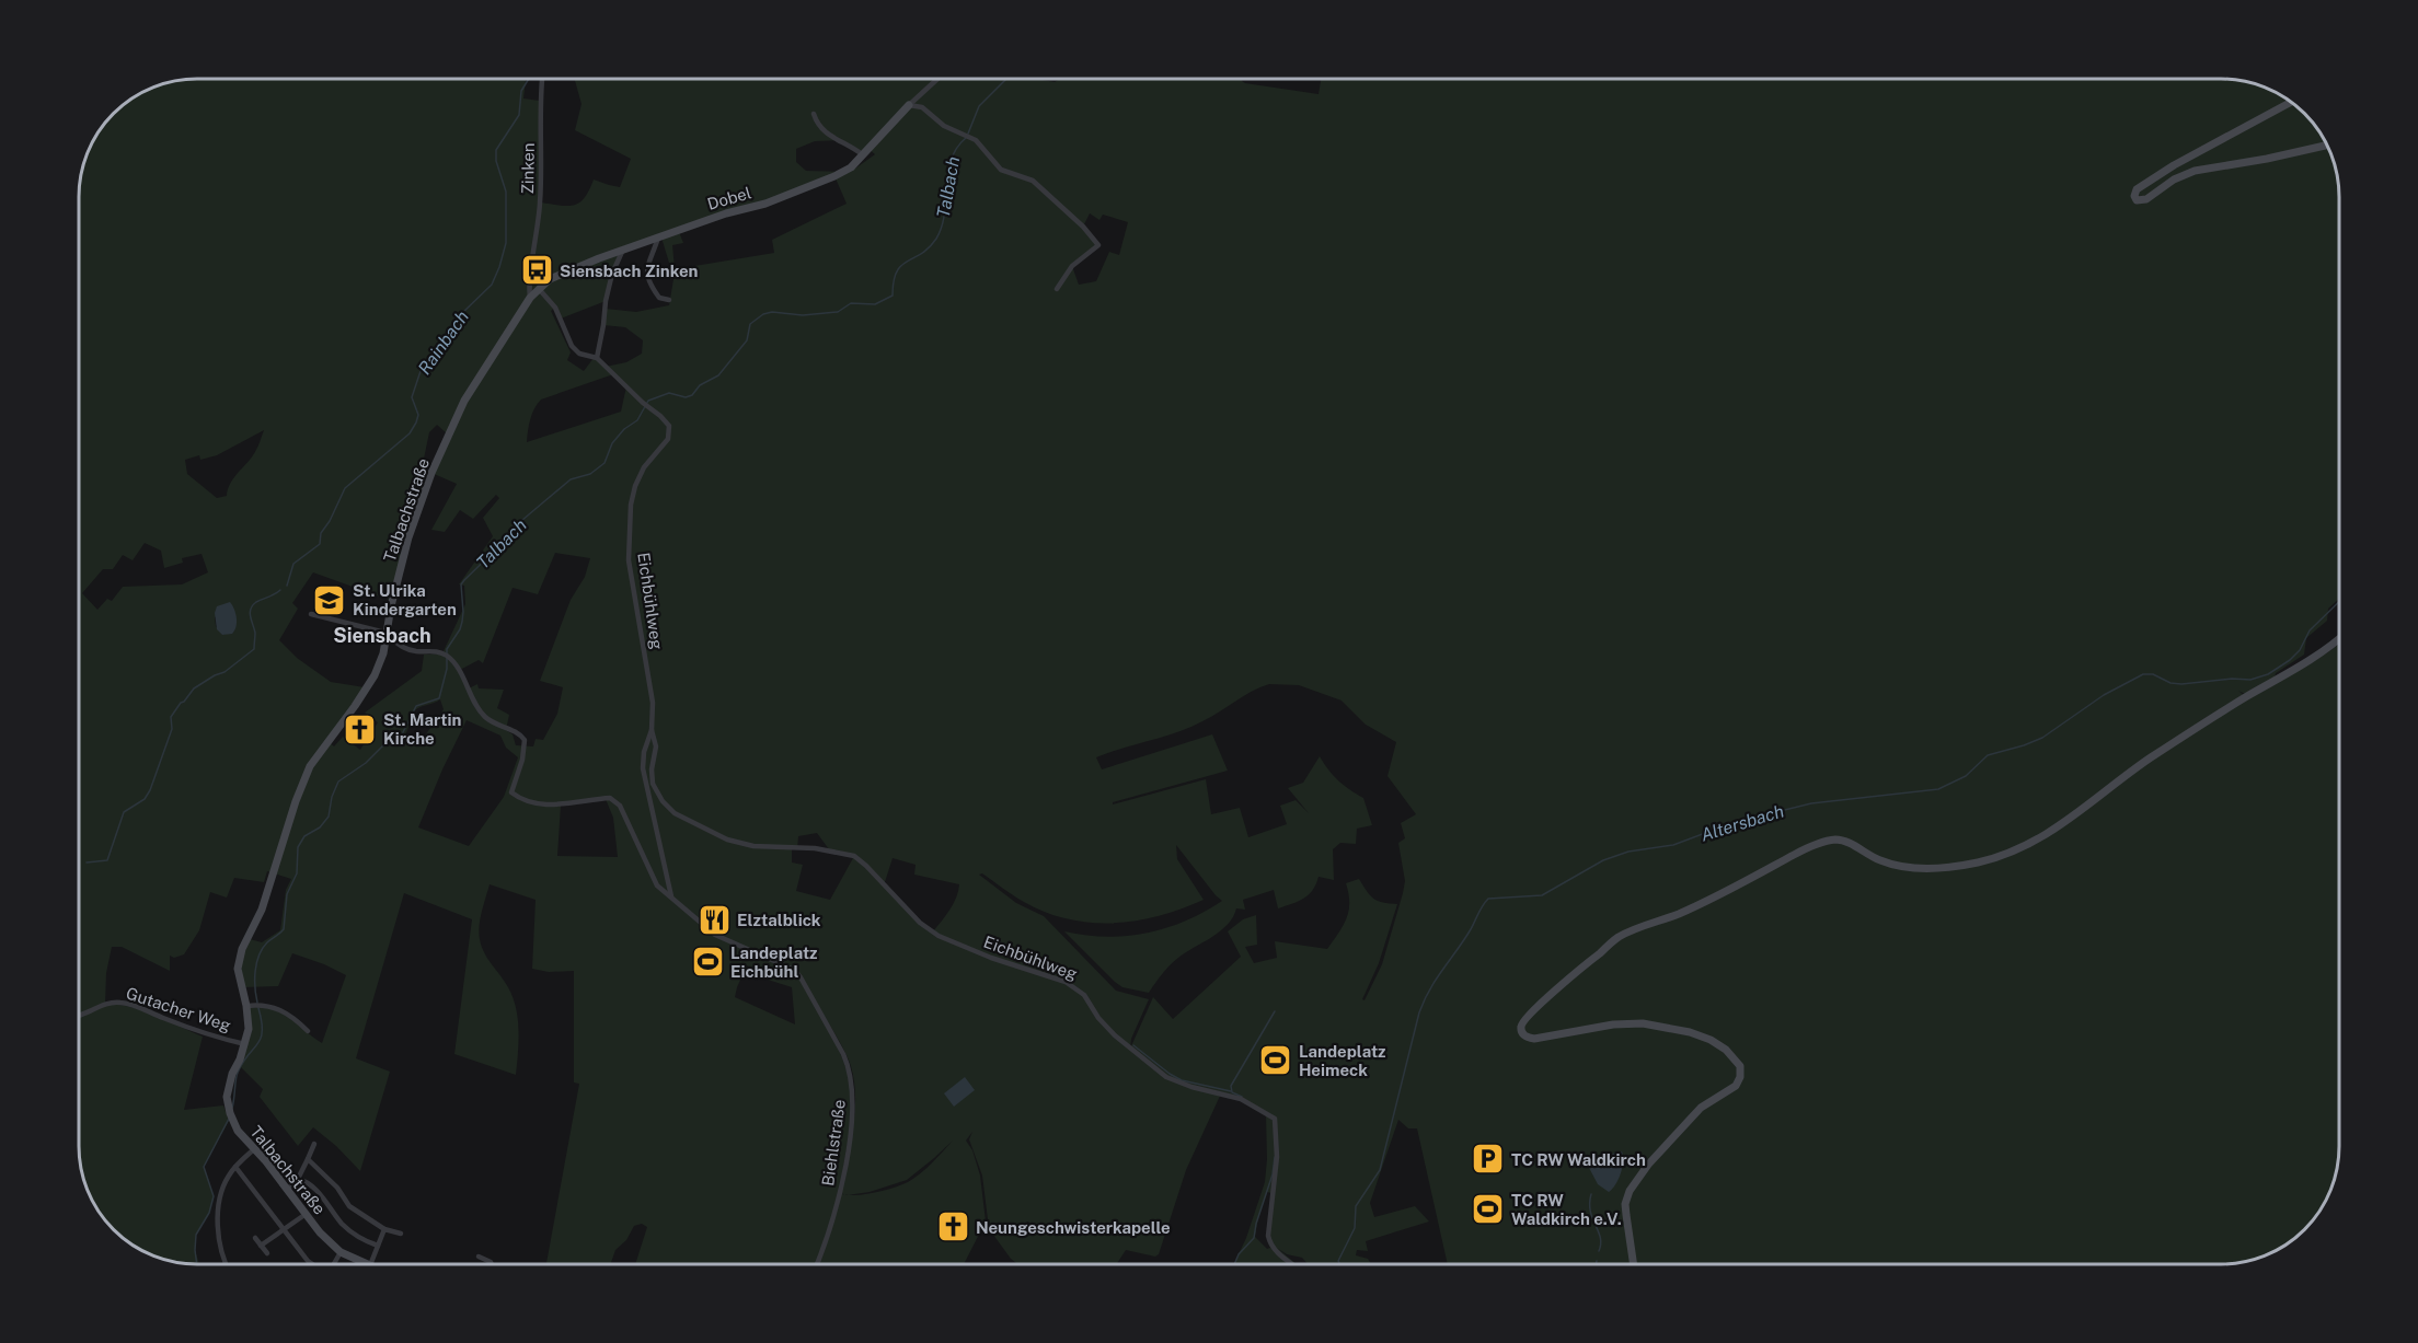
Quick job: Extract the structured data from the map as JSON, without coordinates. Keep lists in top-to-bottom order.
{
  "streets": {
    "street": [
      "Zinken",
      "Dobel",
      "Talbachstraße",
      "Eichbühlweg",
      "Gutacher Weg",
      "Biehlstraße"
    ]
  },
  "crossings": [
    ["Zinken", "Talbachstraße"],
    ["Dobel", "Talbachstraße"],
    ["Dobel", "Eichbühlweg"],
    ["Talbachstraße", "Eichbühlweg"],
    ["Talbachstraße", "Gutacher Weg"],
    ["Talbachstraße", "Biehlstraße"]
  ],
  "districts": ["Siensbach"],
  "water": ["Talbach", "Rainbach", "Altersbach"],
  "places": {
    "bus stop": ["Siensbach Zinken"],
    "school or university": ["St. Ulrika Kindergarten"],
    "church": ["St. Martin Kirche", "Neungeschwisterkapelle"],
    "restaurant": ["Elztalblick"],
    "sports": ["Landeplatz Eichbühl", "Landeplatz Heimeck", "TC RW Waldkirch e.V."],
    "parking": ["TC RW Waldkirch"]
  }
}
